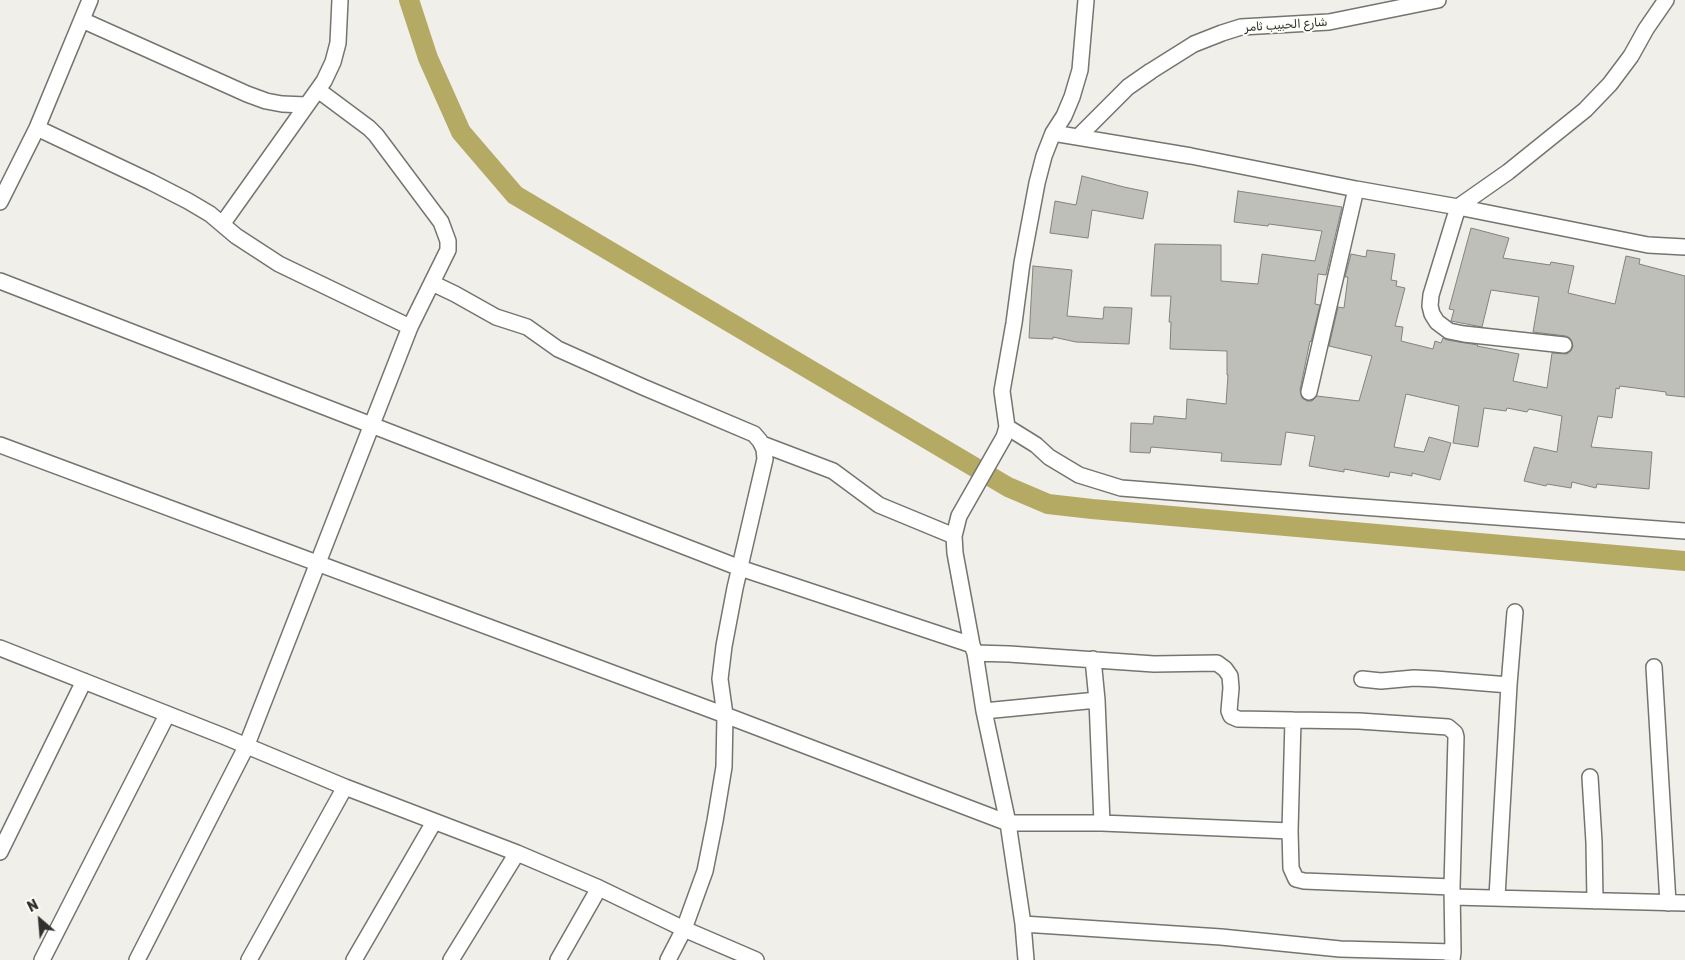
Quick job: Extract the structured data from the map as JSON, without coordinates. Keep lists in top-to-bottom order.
{
  "streets": {
    "street": ["شارع الحبيب ثامر"]
  },
  "north": "top left"
}
